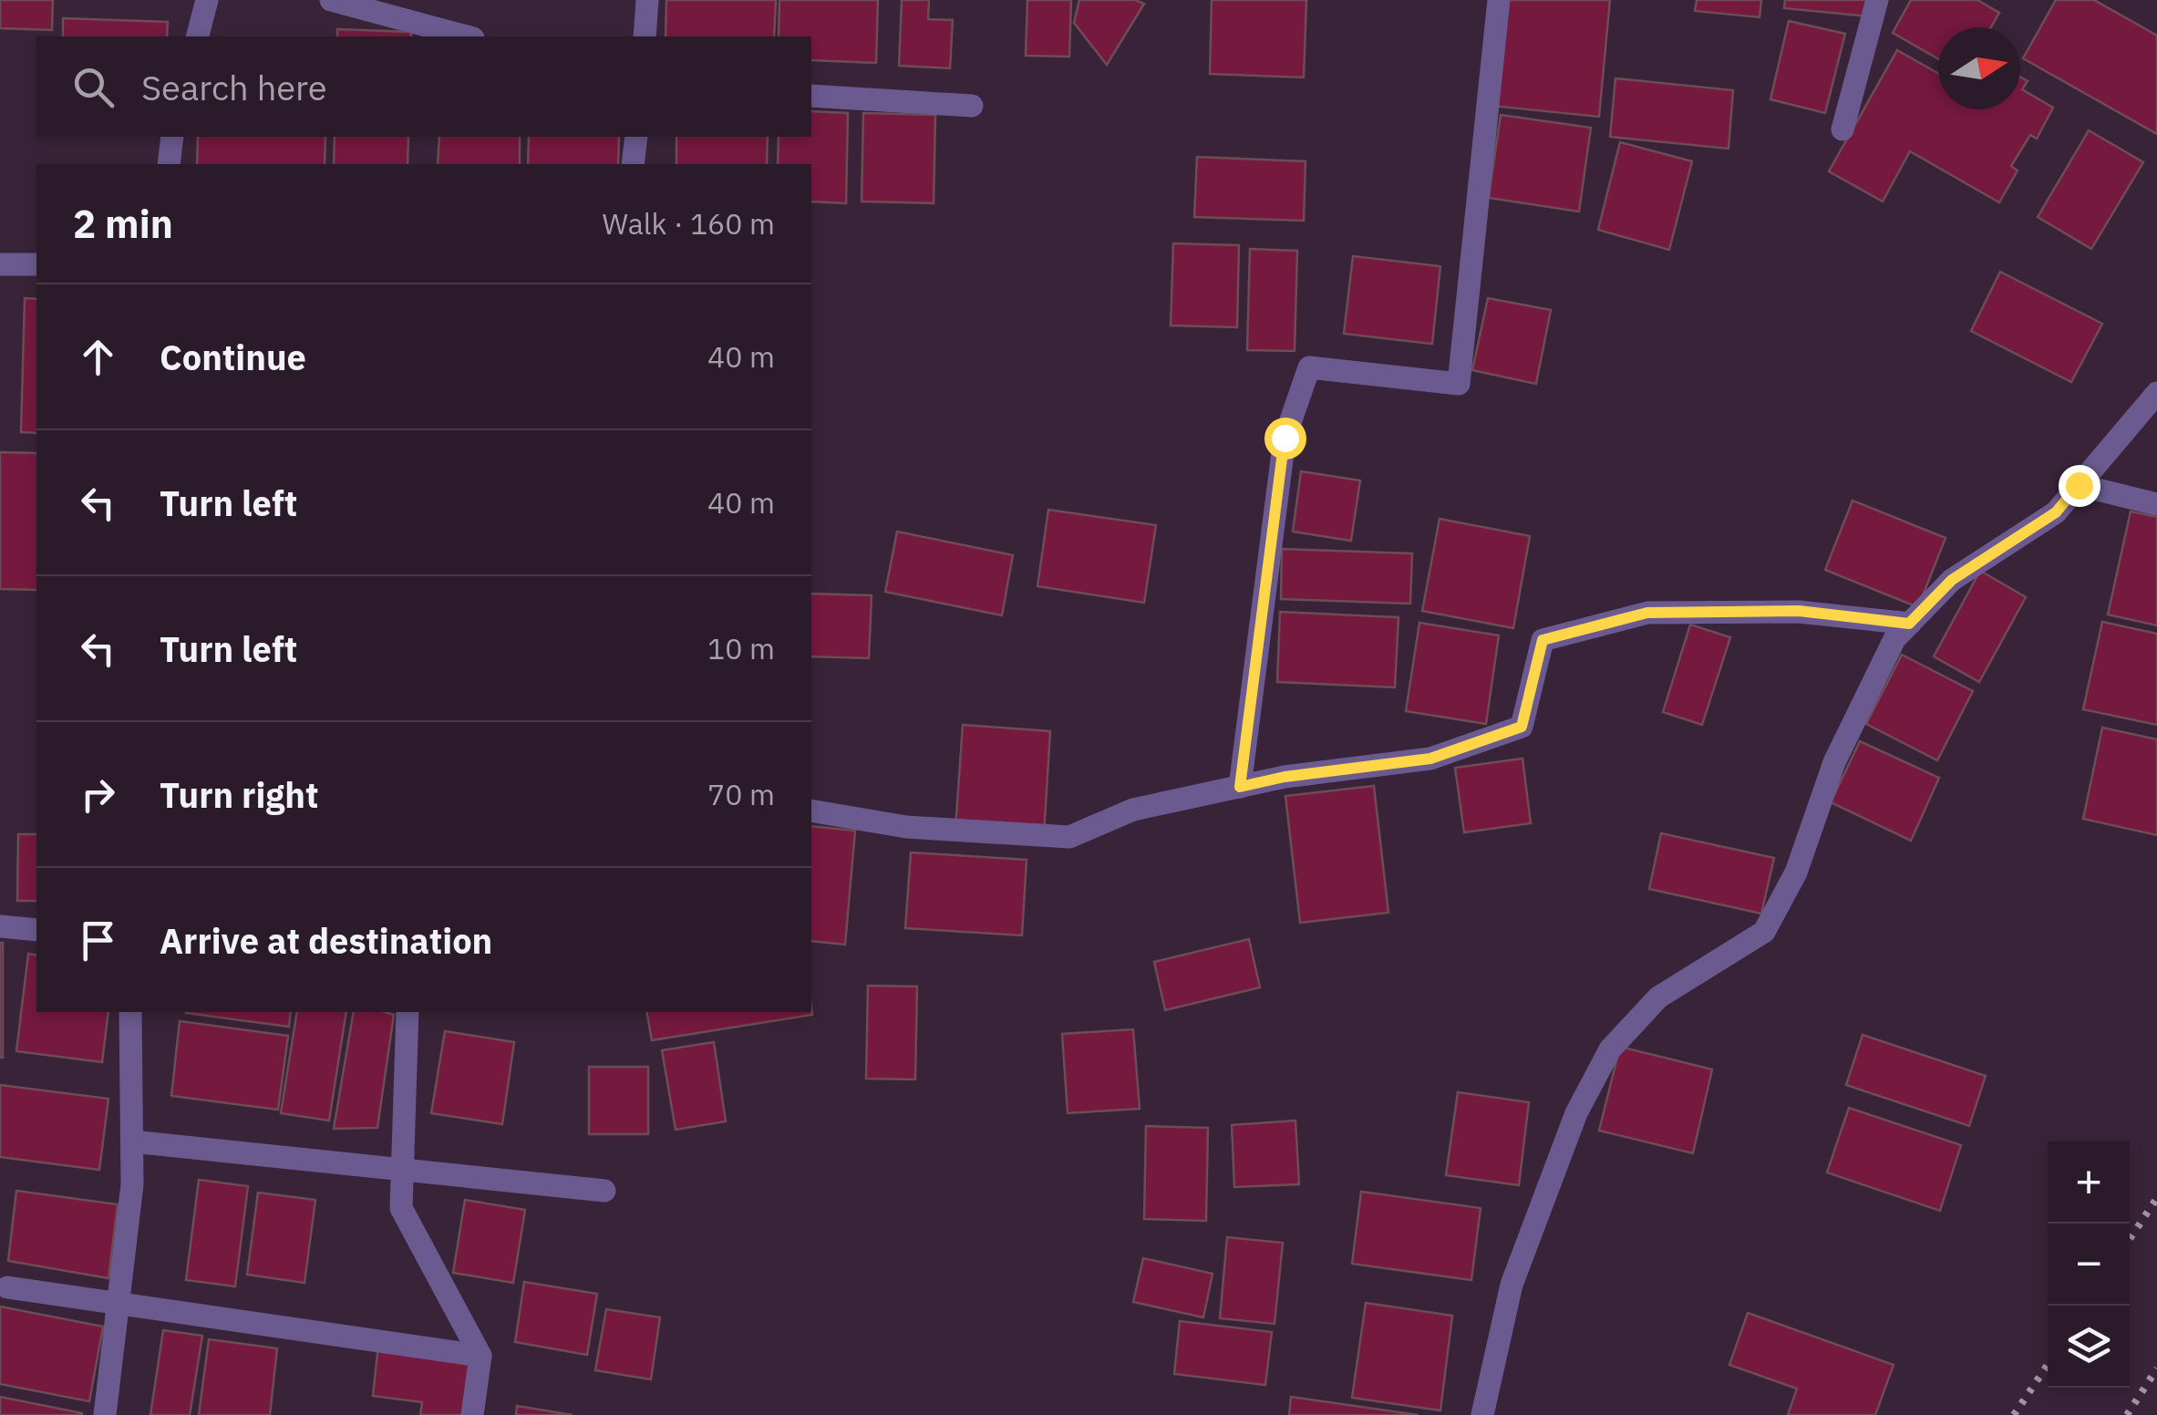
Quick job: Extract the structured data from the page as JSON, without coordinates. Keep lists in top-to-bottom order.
{
  "north": "right",
  "page": {
    "search": "Search here",
    "heading": ["2 min", "Walk · 160 m"],
    "list": [
      ["Continue", "40 m"],
      ["Turn left", "40 m"],
      ["Turn left", "10 m"],
      ["Turn right", "70 m"],
      "Arrive at destination"
    ],
    "map_buttons": ["+", "−"]
  }
}
